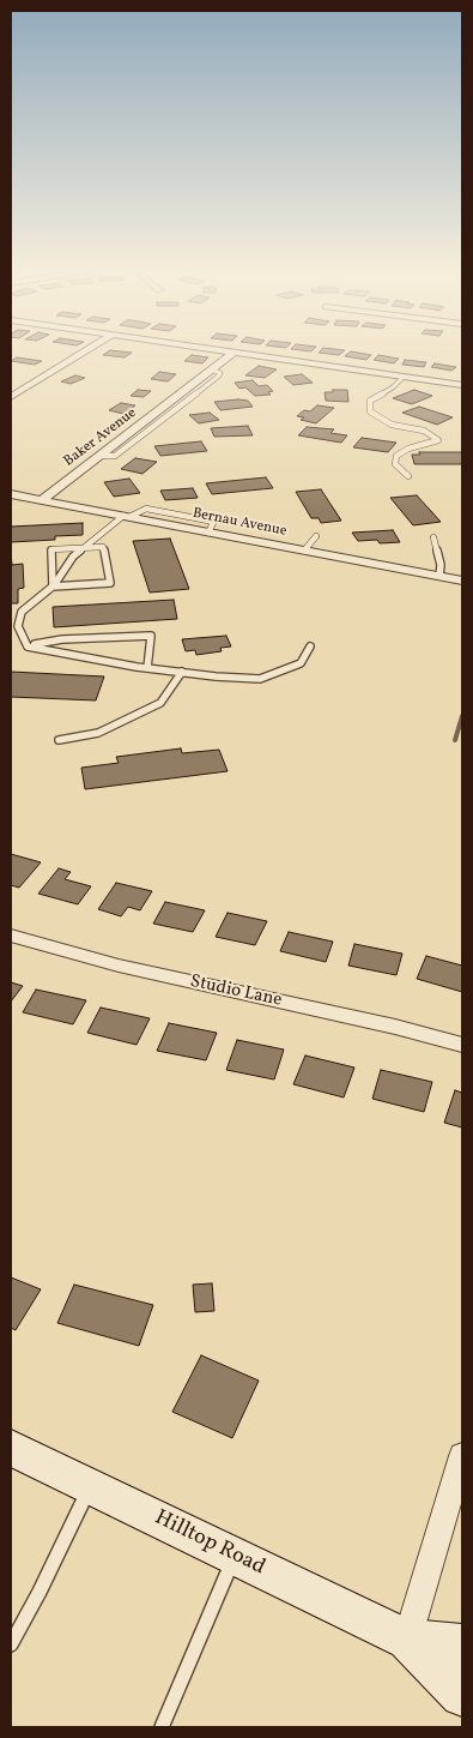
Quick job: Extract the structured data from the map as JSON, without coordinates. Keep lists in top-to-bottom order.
{
  "streets": {
    "main road": ["Hilltop Road"],
    "street": ["Baker Avenue", "Bernau Avenue", "Studio Lane"]
  },
  "crossings": [
    ["Baker Avenue", "Bernau Avenue"]
  ]
}
